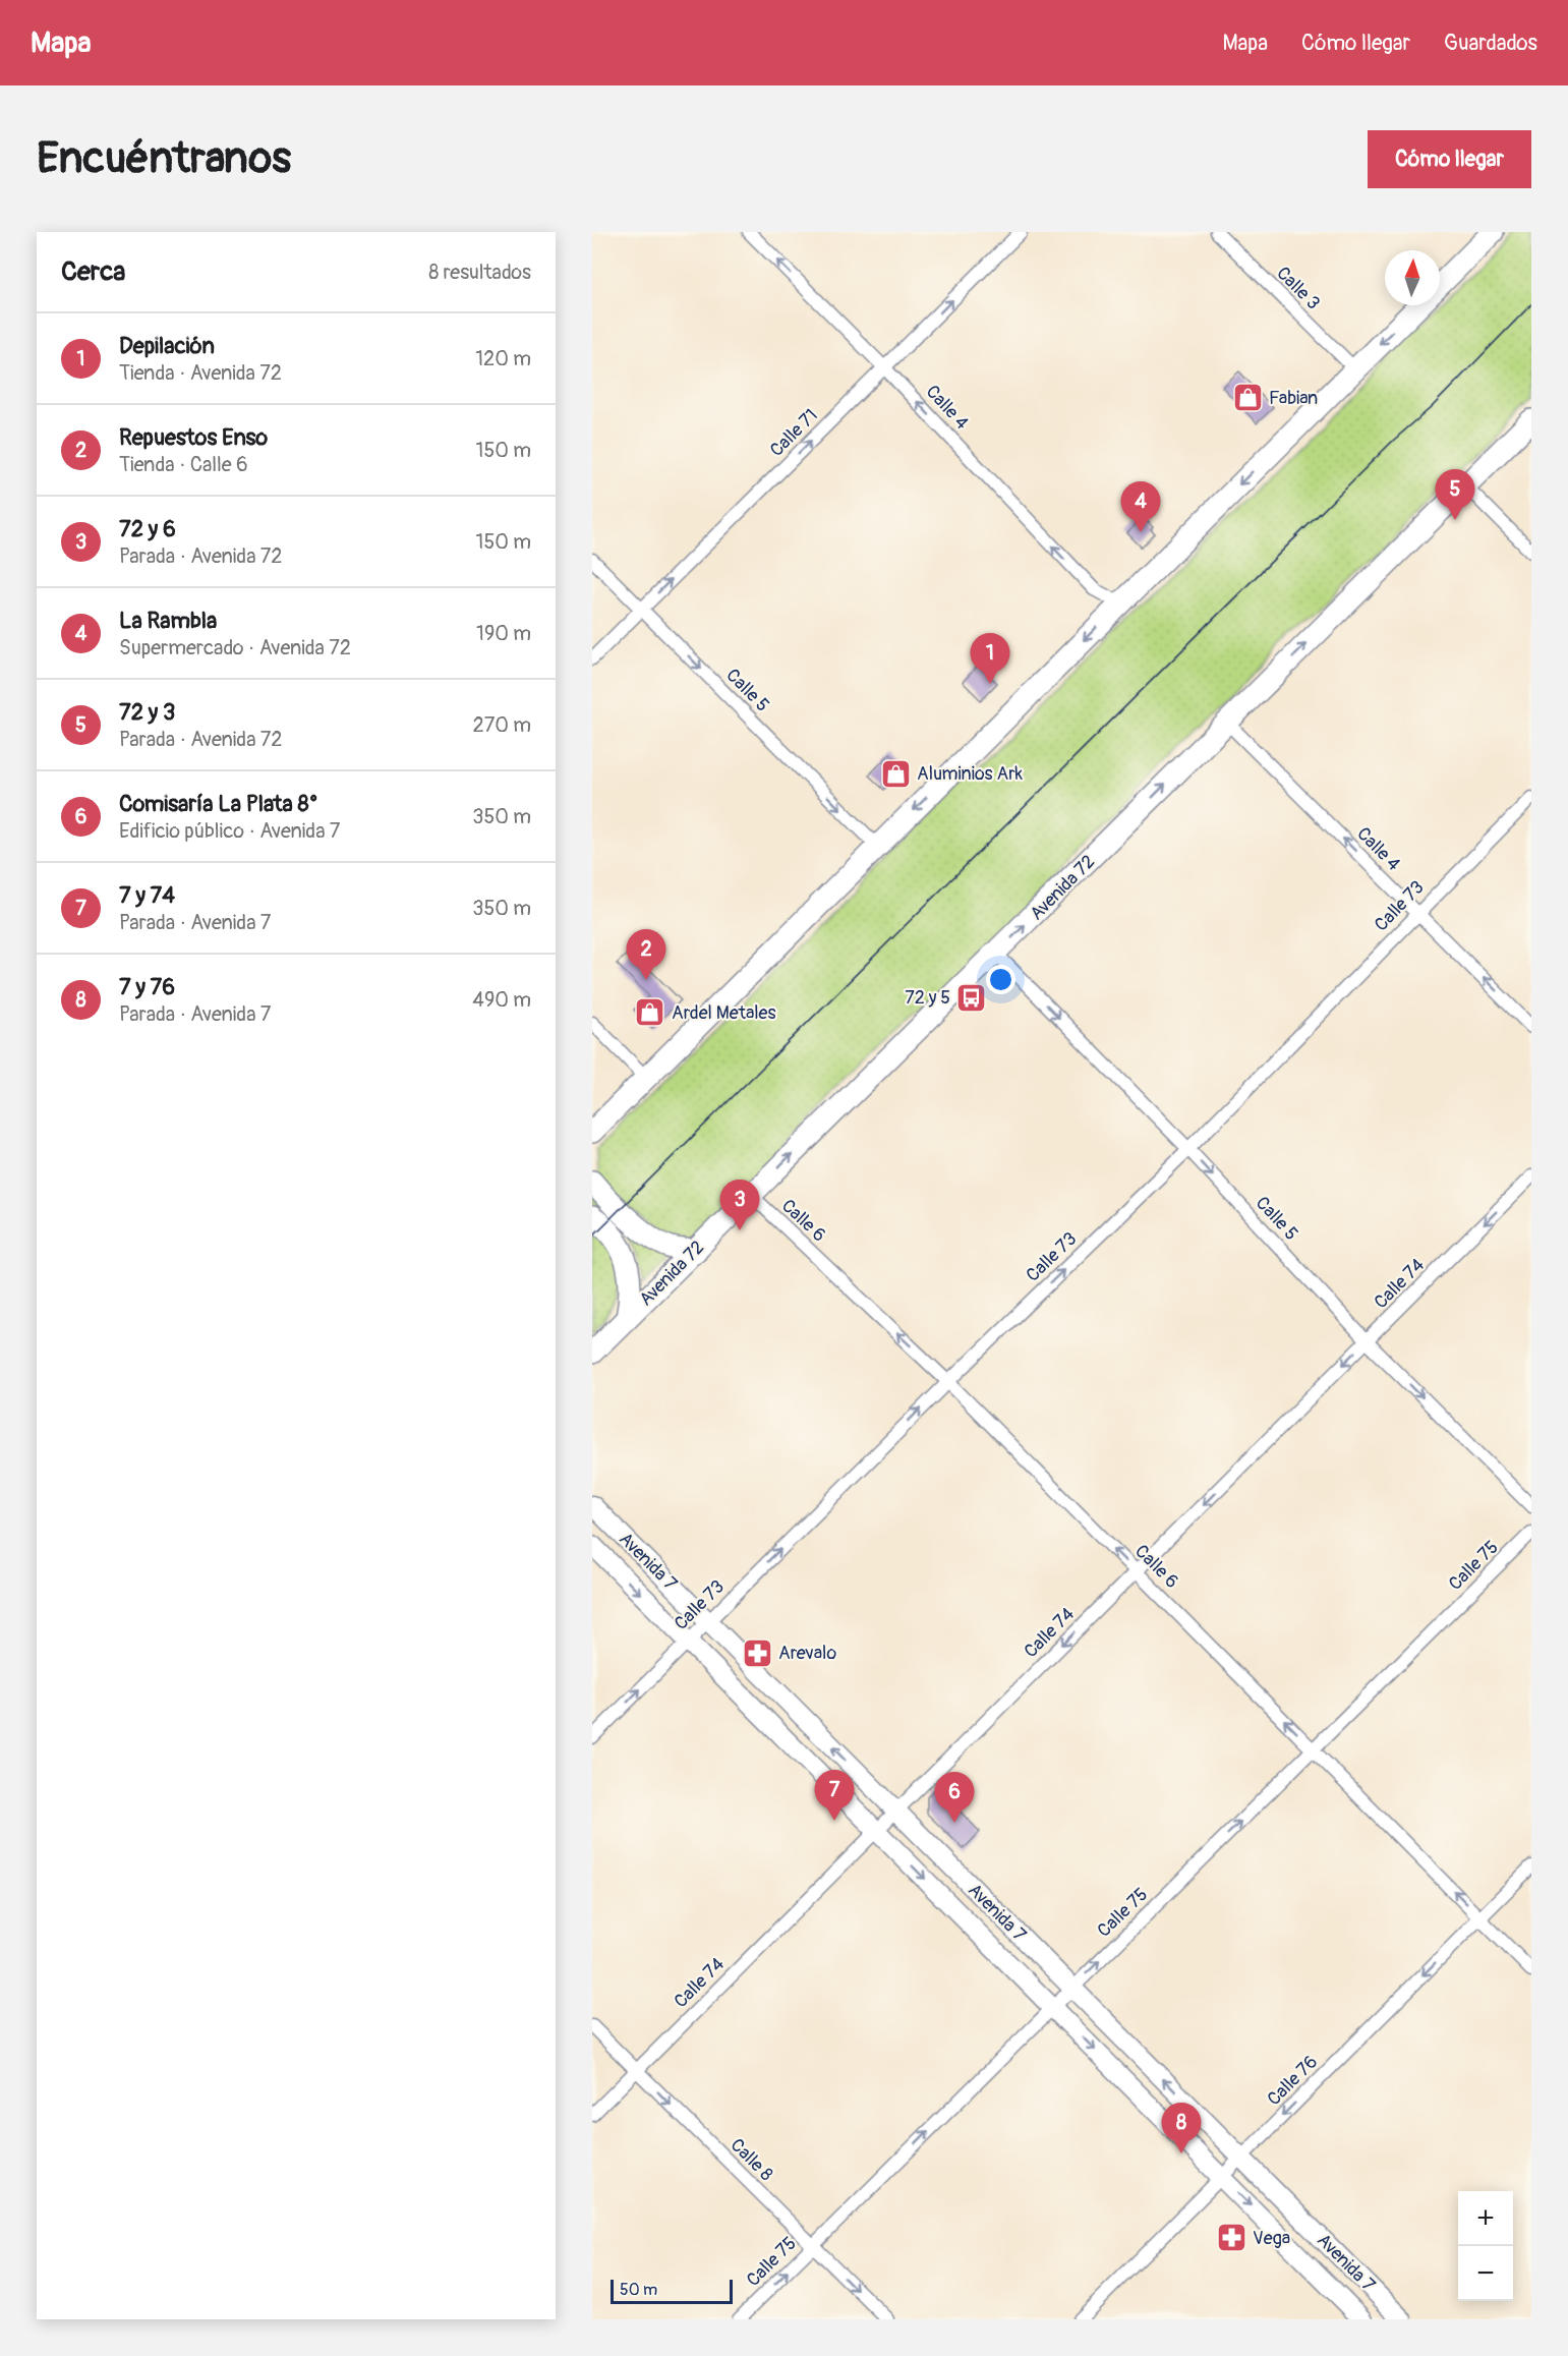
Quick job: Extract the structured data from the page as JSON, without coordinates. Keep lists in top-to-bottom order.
{
  "streets": {
    "highway": ["Avenida 72"],
    "main road": ["Avenida 7"],
    "street": [
      "Calle 3",
      "Calle 4",
      "Calle 71",
      "Calle 5",
      "Calle 73",
      "Calle 6",
      "Calle 74",
      "Calle 75",
      "Calle 76",
      "Calle 8"
    ]
  },
  "crossings": [
    ["Calle 4", "Calle 71"],
    ["Calle 4", "Avenida 72"],
    ["Calle 4", "Calle 73"],
    ["Calle 71", "Calle 5"],
    ["Calle 5", "Avenida 72"],
    ["Calle 5", "Calle 73"],
    ["Calle 5", "Calle 74"],
    ["Avenida 72", "Calle 6"],
    ["Calle 73", "Calle 6"],
    ["Calle 73", "Avenida 7"],
    ["Calle 6", "Calle 74"],
    ["Calle 6", "Calle 75"],
    ["Calle 6", "Calle 76"],
    ["Calle 74", "Avenida 7"],
    ["Calle 74", "Calle 8"],
    ["Avenida 7", "Calle 75"],
    ["Avenida 7", "Calle 76"],
    ["Calle 75", "Calle 8"]
  ],
  "one_way": [
    "Calle 4",
    "Calle 71",
    "Calle 5",
    "Calle 73",
    "Calle 6",
    "Calle 74",
    "Calle 75",
    "Calle 76",
    "Calle 8"
  ],
  "places": {
    "shop": ["Fabian", "Aluminios Ark", "Ardel Metales"],
    "bus stop": ["72 y 5"],
    "pharmacy": ["Arevalo", "Vega"]
  },
  "scale_bar": "50 m",
  "north": "top",
  "page": {
    "header": "Mapa",
    "nav": ["Mapa", "Cómo llegar", "Guardados"],
    "buttons": "Cómo llegar",
    "title": "Encuéntranos",
    "heading": ["Cerca", "8 resultados"],
    "list": [
      {
        "mark": "1",
        "name": "Depilación",
        "note": "Tienda · Avenida 72",
        "value": "120 m"
      },
      {
        "mark": "2",
        "name": "Repuestos Enso",
        "note": "Tienda · Calle 6",
        "value": "150 m"
      },
      {
        "mark": "3",
        "name": "72 y 6",
        "note": "Parada · Avenida 72",
        "value": "150 m"
      },
      {
        "mark": "4",
        "name": "La Rambla",
        "note": "Supermercado · Avenida 72",
        "value": "190 m"
      },
      {
        "mark": "5",
        "name": "72 y 3",
        "note": "Parada · Avenida 72",
        "value": "270 m"
      },
      {
        "mark": "6",
        "name": "Comisaría La Plata 8°",
        "note": "Edificio público · Avenida 7",
        "value": "350 m"
      },
      {
        "mark": "7",
        "name": "7 y 74",
        "note": "Parada · Avenida 7",
        "value": "350 m"
      },
      {
        "mark": "8",
        "name": "7 y 76",
        "note": "Parada · Avenida 7",
        "value": "490 m"
      }
    ],
    "pins": [
      "5",
      "4",
      "1",
      "2",
      "3",
      "7",
      "6",
      "8"
    ],
    "map_buttons": ["+", "−"],
    "scale": "50 m"
  }
}
